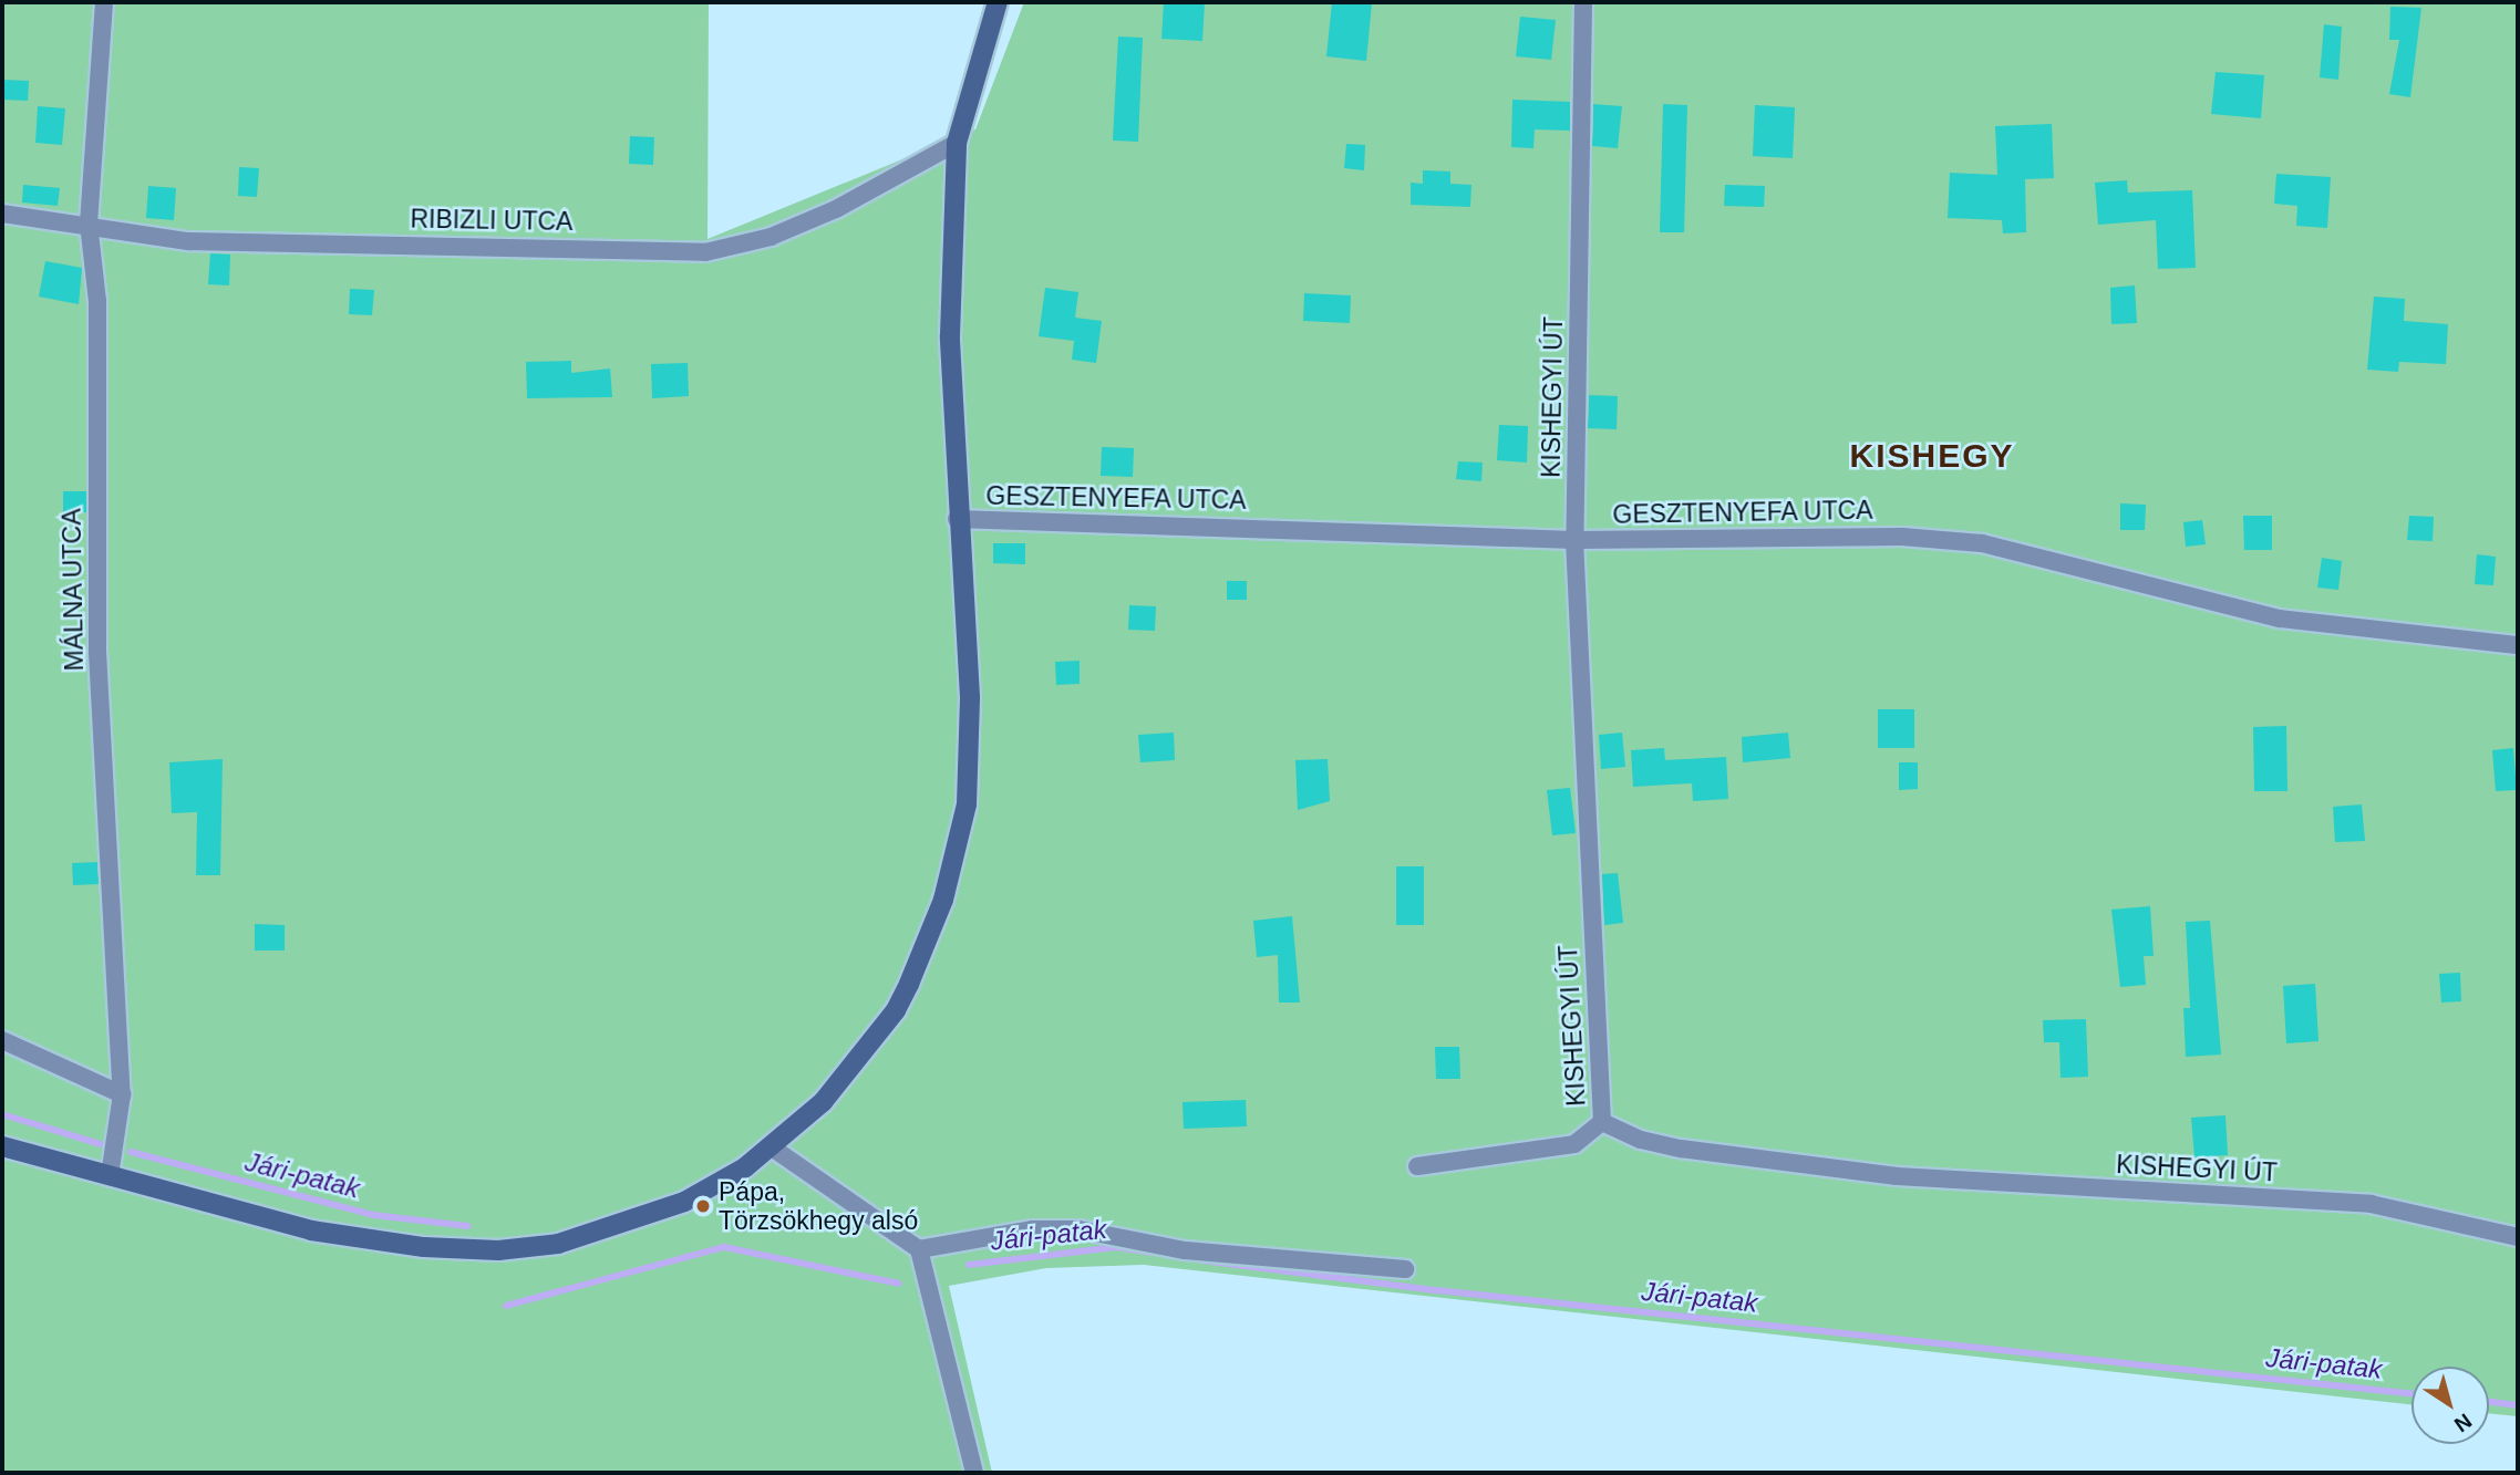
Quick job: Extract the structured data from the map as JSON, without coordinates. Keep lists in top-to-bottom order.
{
  "streets": {
    "street": [
      "RIBIZLI UTCA",
      "KISHEGYI ÚT",
      "GESZTENYEFA UTCA",
      "MÁLNA UTCA"
    ]
  },
  "crossings": [
    ["RIBIZLI UTCA", "MÁLNA UTCA"],
    ["KISHEGYI ÚT", "GESZTENYEFA UTCA"]
  ],
  "districts": ["KISHEGY"],
  "water": ["Jári-patak"],
  "places": ["Pápa, Törzsökhegy alsó"],
  "north": "bottom right"
}
